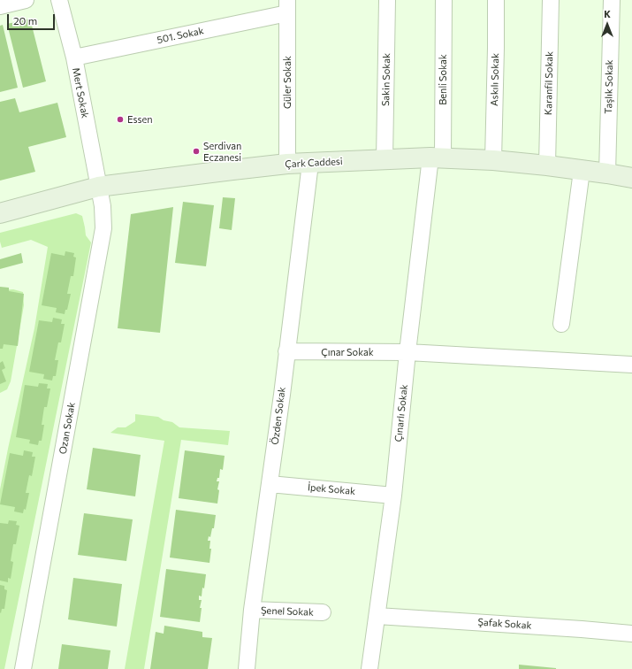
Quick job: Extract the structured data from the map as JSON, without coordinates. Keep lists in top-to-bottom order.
{
  "streets": {
    "main road": ["Çark Caddesi"],
    "street": [
      "501. Sokak",
      "Sakin Sokak",
      "Benli Sokak",
      "Askılı Sokak",
      "Güler Sokak",
      "Karanfil Sokak",
      "Taşlık Sokak",
      "Mert Sokak",
      "Çınar Sokak",
      "Çınarlı Sokak",
      "Özden Sokak",
      "Ozan Sokak",
      "İpek Sokak",
      "Şenel Sokak",
      "Şafak Sokak"
    ]
  },
  "crossings": [
    ["501. Sokak", "Güler Sokak"],
    ["501. Sokak", "Mert Sokak"],
    ["Sakin Sokak", "Çark Caddesi"],
    ["Benli Sokak", "Çark Caddesi"],
    ["Benli Sokak", "Çınarlı Sokak"],
    ["Askılı Sokak", "Çark Caddesi"],
    ["Güler Sokak", "Çark Caddesi"],
    ["Karanfil Sokak", "Çark Caddesi"],
    ["Taşlık Sokak", "Çark Caddesi"],
    ["Mert Sokak", "Çark Caddesi"],
    ["Mert Sokak", "Ozan Sokak"],
    ["Çark Caddesi", "Çınarlı Sokak"],
    ["Çark Caddesi", "Özden Sokak"],
    ["Çark Caddesi", "Ozan Sokak"],
    ["Çınar Sokak", "Çınarlı Sokak"],
    ["Çınar Sokak", "Özden Sokak"],
    ["Çınarlı Sokak", "İpek Sokak"],
    ["Çınarlı Sokak", "Şafak Sokak"],
    ["Özden Sokak", "İpek Sokak"],
    ["Özden Sokak", "Şenel Sokak"]
  ],
  "places": ["Essen", "Serdivan Eczanesi"],
  "scale_bar": "20 m",
  "north": "top"
}
